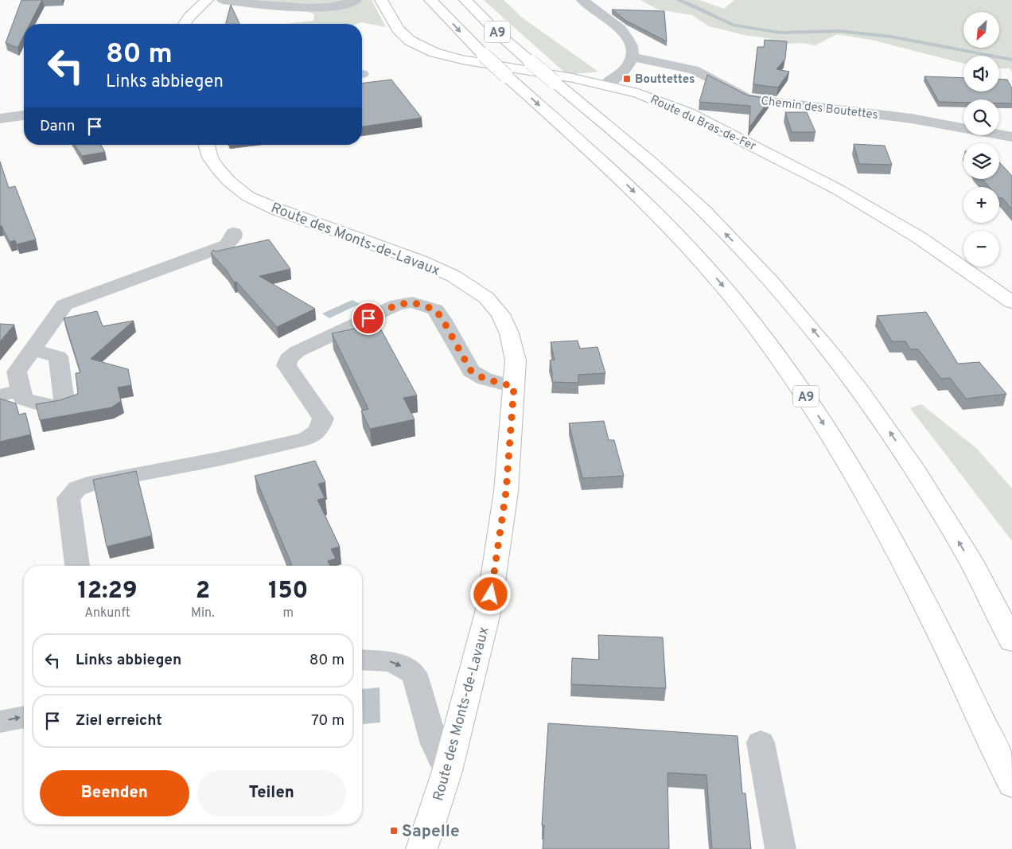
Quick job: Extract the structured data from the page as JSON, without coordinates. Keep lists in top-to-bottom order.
{
  "streets": {
    "main road": ["A9", "Route du Bras-de-Fer", "Route des Monts-de-Lavaux"],
    "street": ["Chemin des Boutettes"]
  },
  "places": {
    "transit": ["Bouttettes", "Sapelle"]
  },
  "north": "bottom left",
  "page": {
    "map_buttons": ["+", "−"],
    "turn": ["80 m", "Links abbiegen"],
    "then": "Dann",
    "eta": [
      "12:29",
      "Ankunft",
      "2",
      "Min.",
      "150",
      "m"
    ],
    "list": [
      {
        "name": "Links abbiegen",
        "value": "80 m"
      },
      {
        "name": "Ziel erreicht",
        "value": "70 m"
      }
    ],
    "buttons": ["Beenden", "Teilen"]
  }
}
